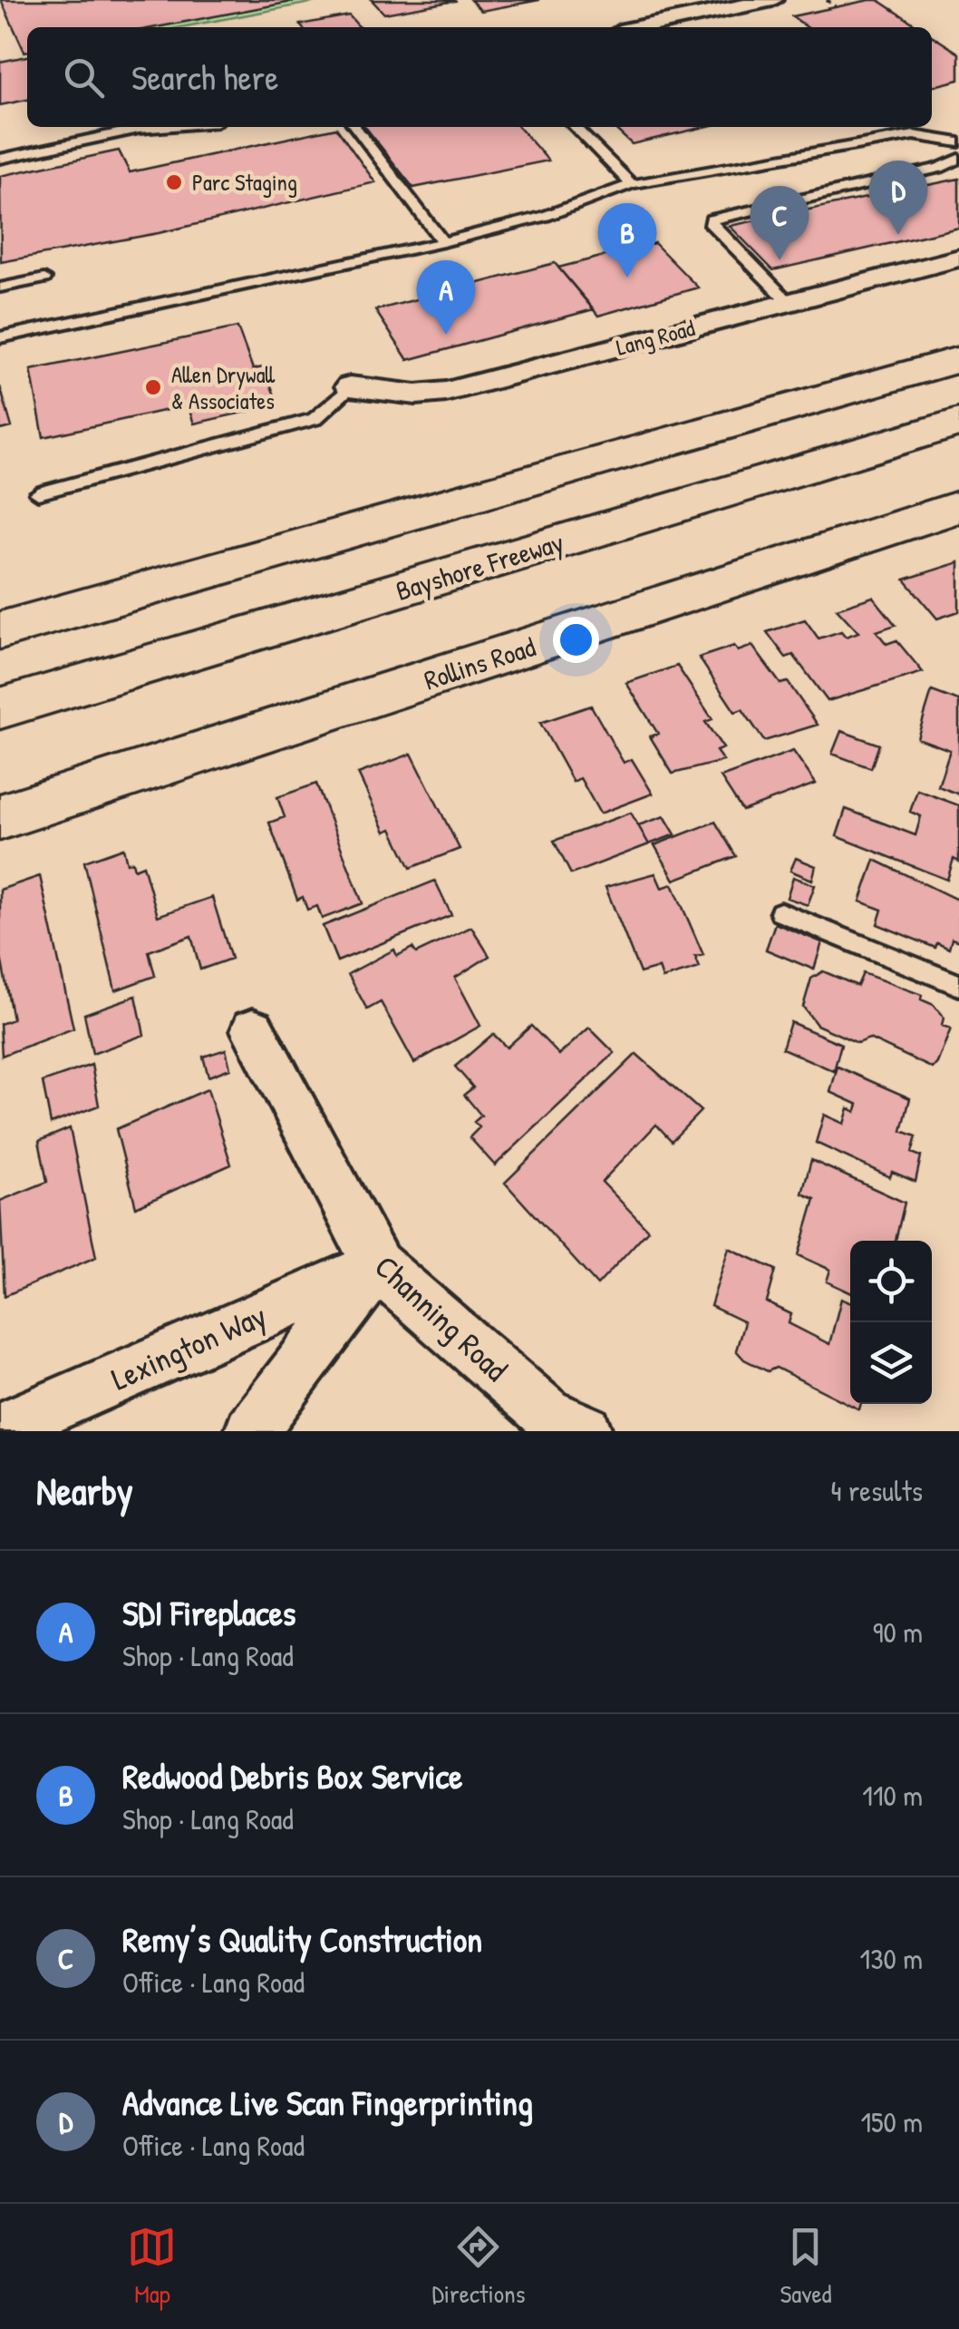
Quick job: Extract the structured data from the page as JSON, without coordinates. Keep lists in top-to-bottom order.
{
  "streets": {
    "main road": ["Bayshore Freeway", "Rollins Road"],
    "street": ["Lang Road", "Channing Road", "Lexington Way"]
  },
  "crossings": [
    ["Channing Road", "Lexington Way"]
  ],
  "places": ["Parc Staging", "Allen Drywall & Associates"],
  "page": {
    "search": "Search here",
    "pins": [
      "D",
      "C",
      "B",
      "A"
    ],
    "heading": ["Nearby", "4 results"],
    "list": [
      {
        "mark": "A",
        "name": "SDI Fireplaces",
        "note": "Shop · Lang Road",
        "value": "90 m"
      },
      {
        "mark": "B",
        "name": "Redwood Debris Box Service",
        "note": "Shop · Lang Road",
        "value": "110 m"
      },
      {
        "mark": "C",
        "name": "Remy’s Quality Construction",
        "note": "Office · Lang Road",
        "value": "130 m"
      },
      {
        "mark": "D",
        "name": "Advance Live Scan Fingerprinting",
        "note": "Office · Lang Road",
        "value": "150 m"
      }
    ],
    "nav": ["Map", "Directions", "Saved"]
  }
}
